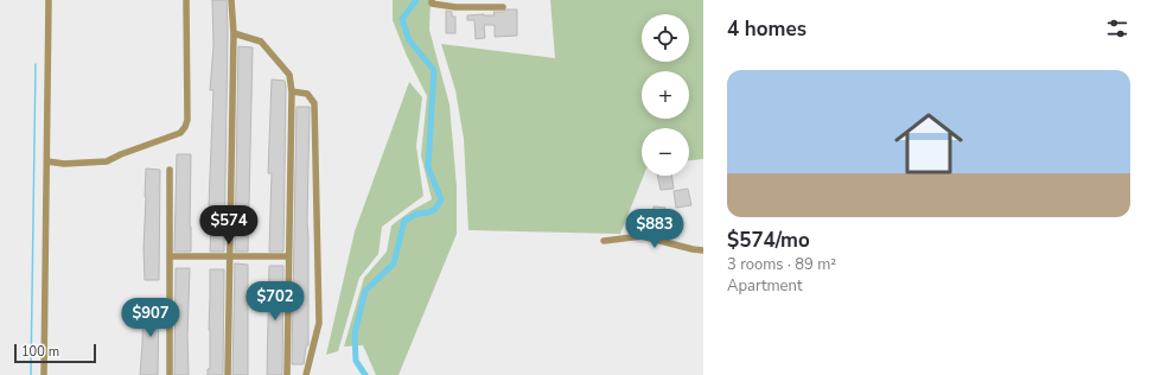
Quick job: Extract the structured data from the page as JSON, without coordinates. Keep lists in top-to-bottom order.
{
  "scale_bar": "100 m",
  "page": {
    "heading": "4 homes",
    "map_buttons": ["+", "−"],
    "list": [
      {
        "name": "$574/mo",
        "note": "3 rooms · 89 m² · Apartment"
      }
    ],
    "price": [
      "$574",
      "$883",
      "$702",
      "$907"
    ],
    "scale": "100 m"
  }
}
